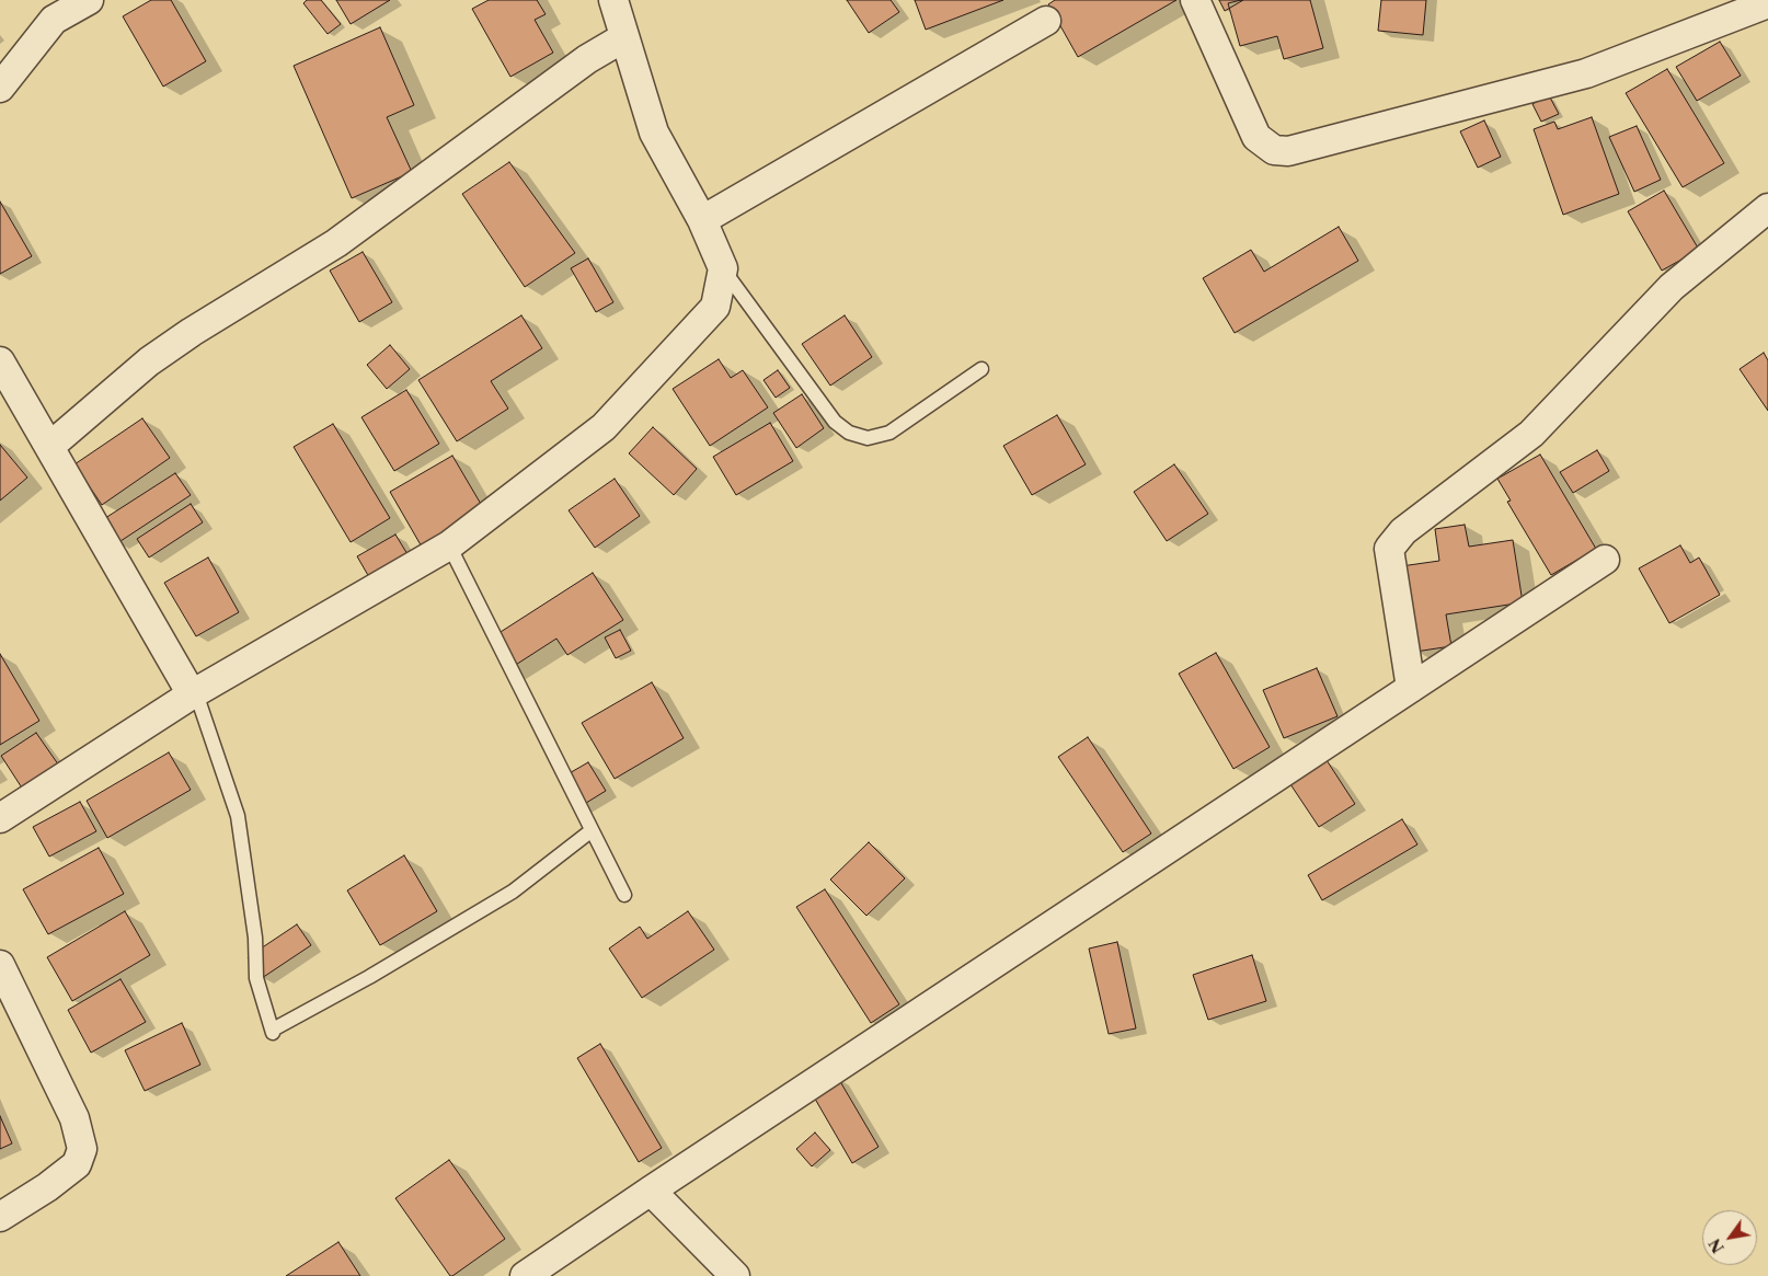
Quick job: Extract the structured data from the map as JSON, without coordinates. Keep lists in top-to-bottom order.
{
  "north": "bottom left"
}
